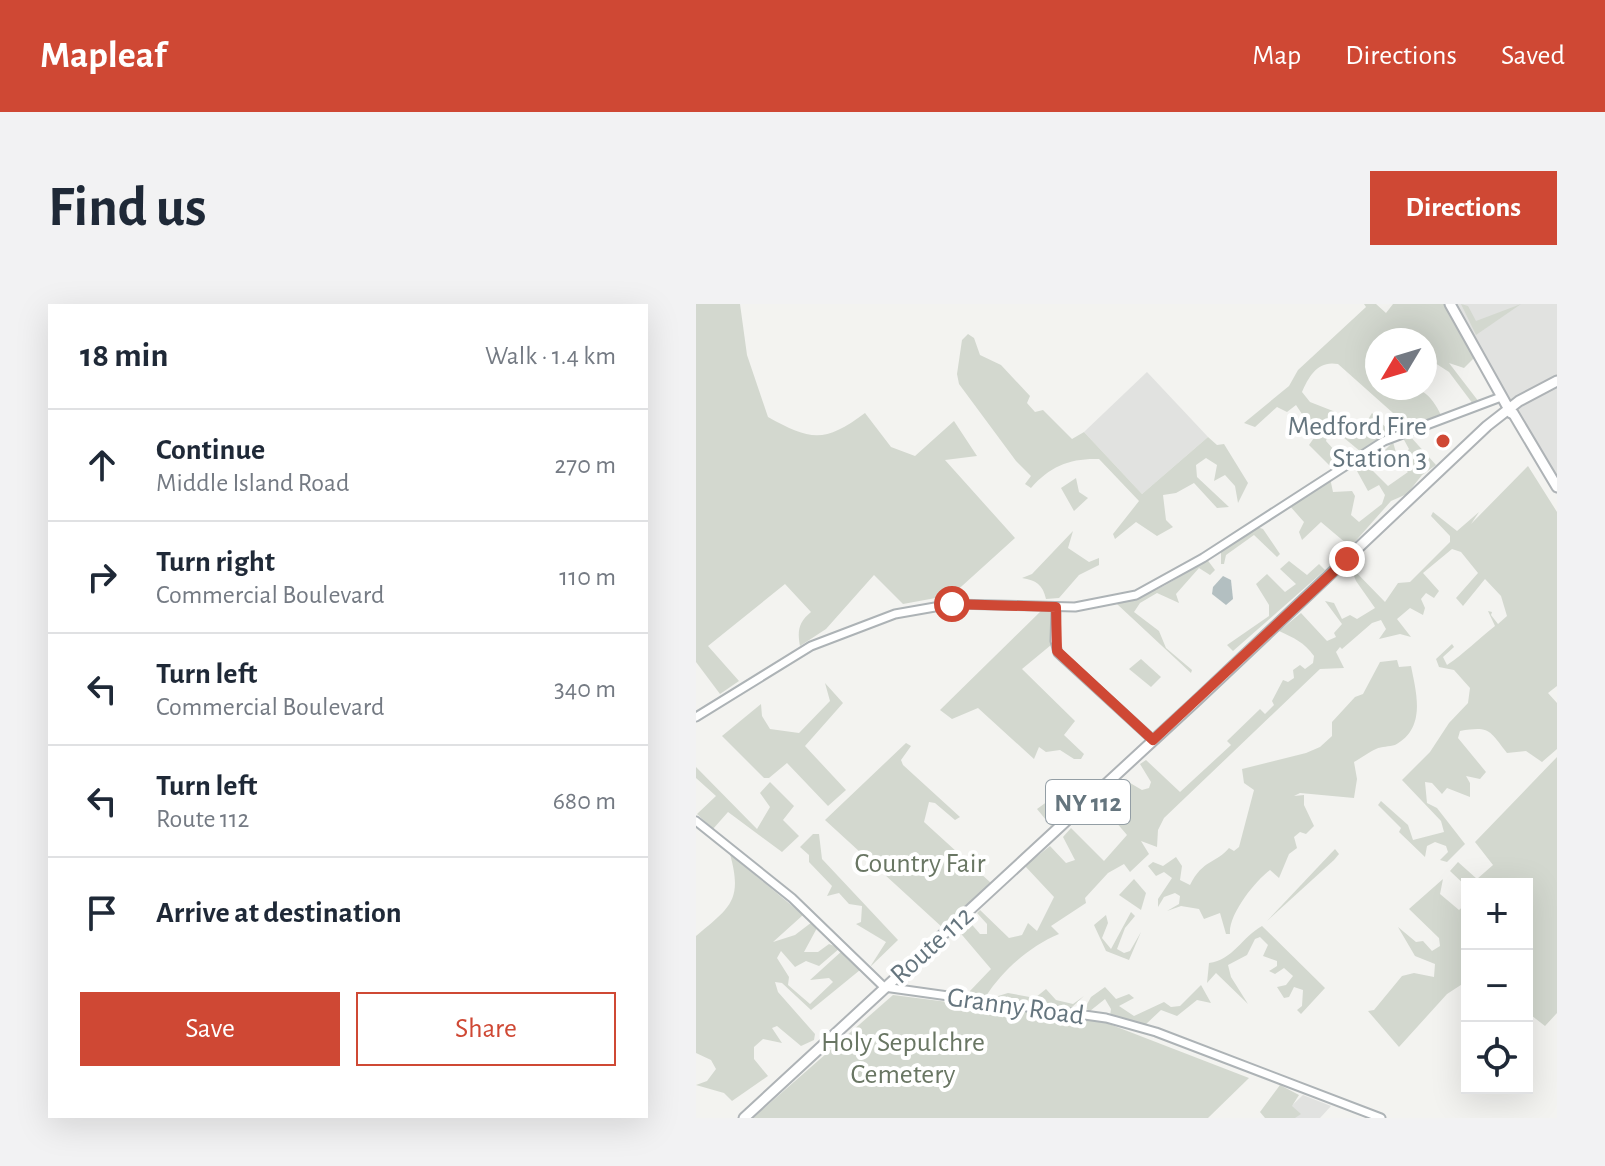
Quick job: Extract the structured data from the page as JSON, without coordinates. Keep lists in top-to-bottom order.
{
  "streets": {
    "main road": ["NY 112", "Route 112"],
    "street": ["Granny Road"]
  },
  "crossings": [
    ["Route 112", "Granny Road"]
  ],
  "parks": ["Country Fair", "Holy Sepulchre Cemetery"],
  "places": ["Medford Fire Station 3"],
  "north": "bottom left",
  "page": {
    "header": "Mapleaf",
    "nav": ["Map", "Directions", "Saved"],
    "buttons": [
      "Directions",
      ["Save", "Share"]
    ],
    "title": "Find us",
    "heading": ["18 min", "Walk · 1.4 km"],
    "list": [
      ["Continue", "Middle Island Road", "270 m"],
      ["Turn right", "Commercial Boulevard", "110 m"],
      ["Turn left", "Commercial Boulevard", "340 m"],
      ["Turn left", "Route 112", "680 m"],
      "Arrive at destination"
    ],
    "map_buttons": ["+", "−"]
  }
}
